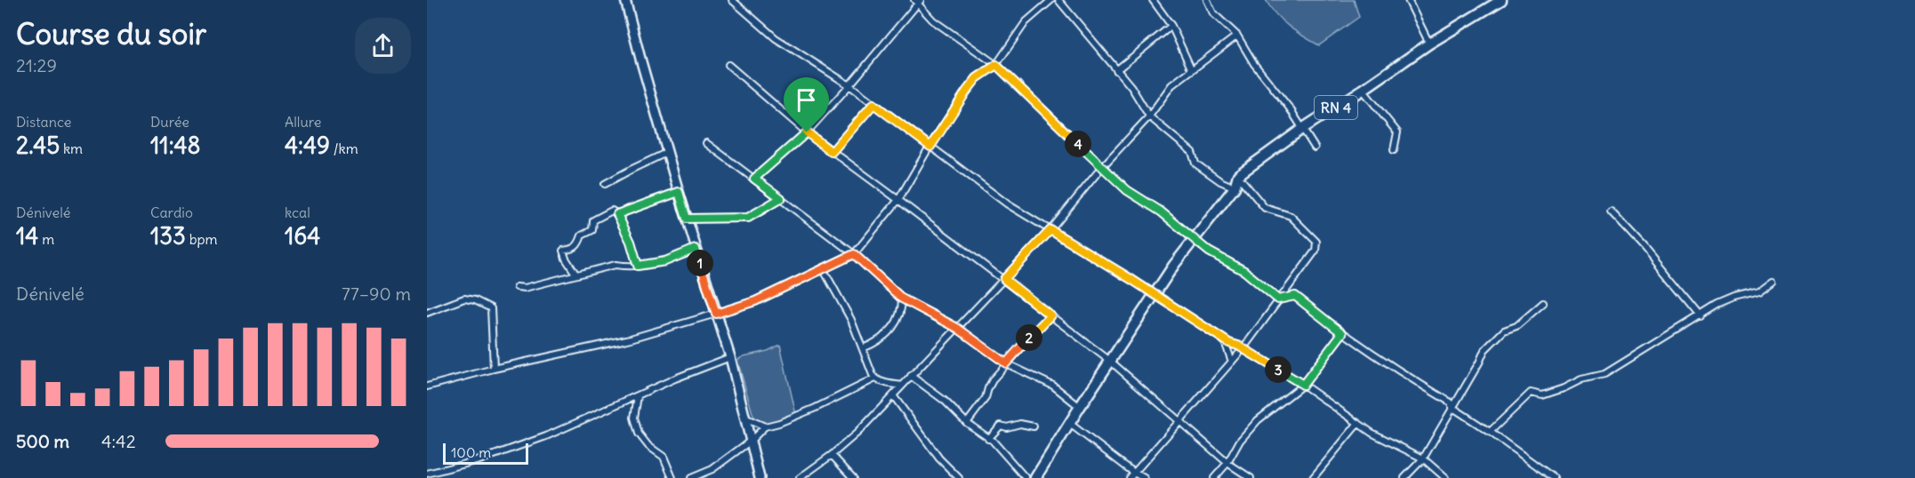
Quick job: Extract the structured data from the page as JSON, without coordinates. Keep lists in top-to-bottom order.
{
  "streets": {
    "highway": ["RN 4"]
  },
  "scale_bar": "100 m",
  "page": {
    "heading": ["Course du soir", "21:29"],
    "stats": [
      ["Distance", "2.45 km"],
      ["Durée", "11:48"],
      ["Allure", "4:49 /km"],
      ["Dénivelé", "14 m"],
      ["Cardio", "133 bpm"],
      ["kcal", "164"]
    ],
    "pins": [
      "4",
      "1",
      "2",
      "3"
    ],
    "chart": ["Dénivelé", "77–90 m"],
    "list": [
      {
        "name": "500 m",
        "note": "4:42"
      }
    ],
    "scale": "100 m"
  }
}
